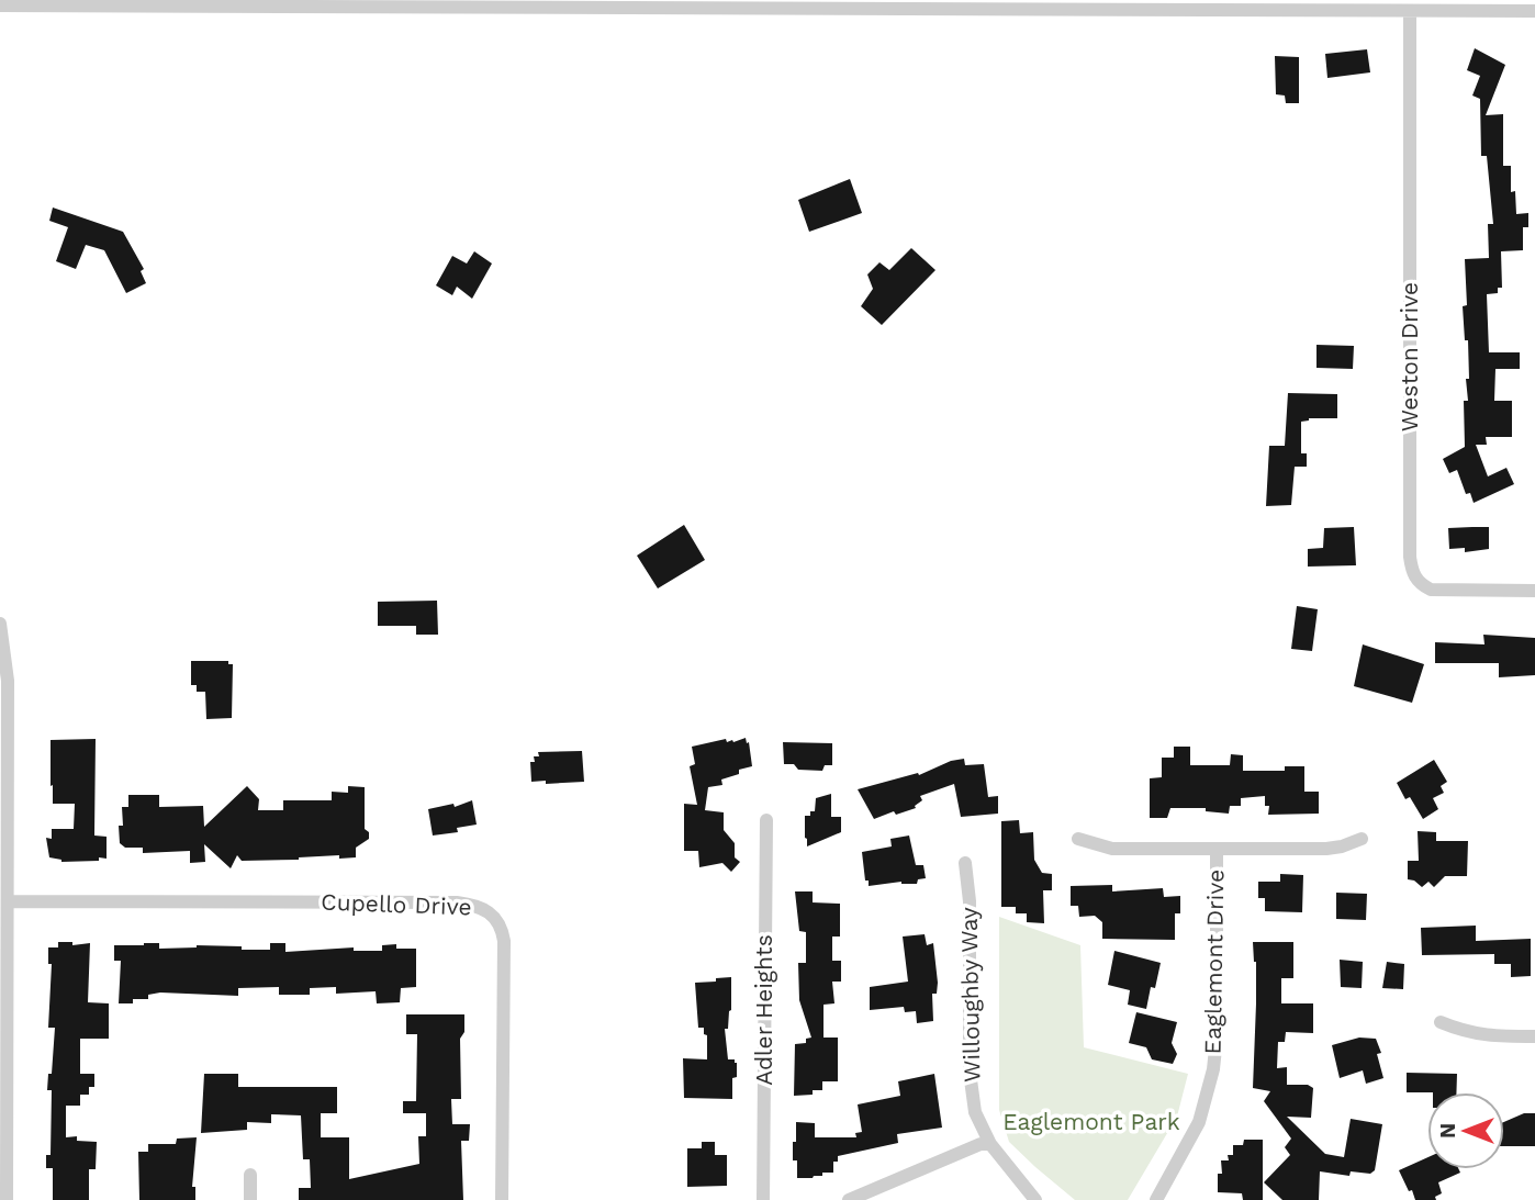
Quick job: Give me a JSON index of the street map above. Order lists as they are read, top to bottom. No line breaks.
{"streets":{"street":["Weston Drive","Cupello Drive","Eaglemont Drive","Willoughby Way","Adler Heights"]},"parks":["Eaglemont Park"],"north":"left"}
